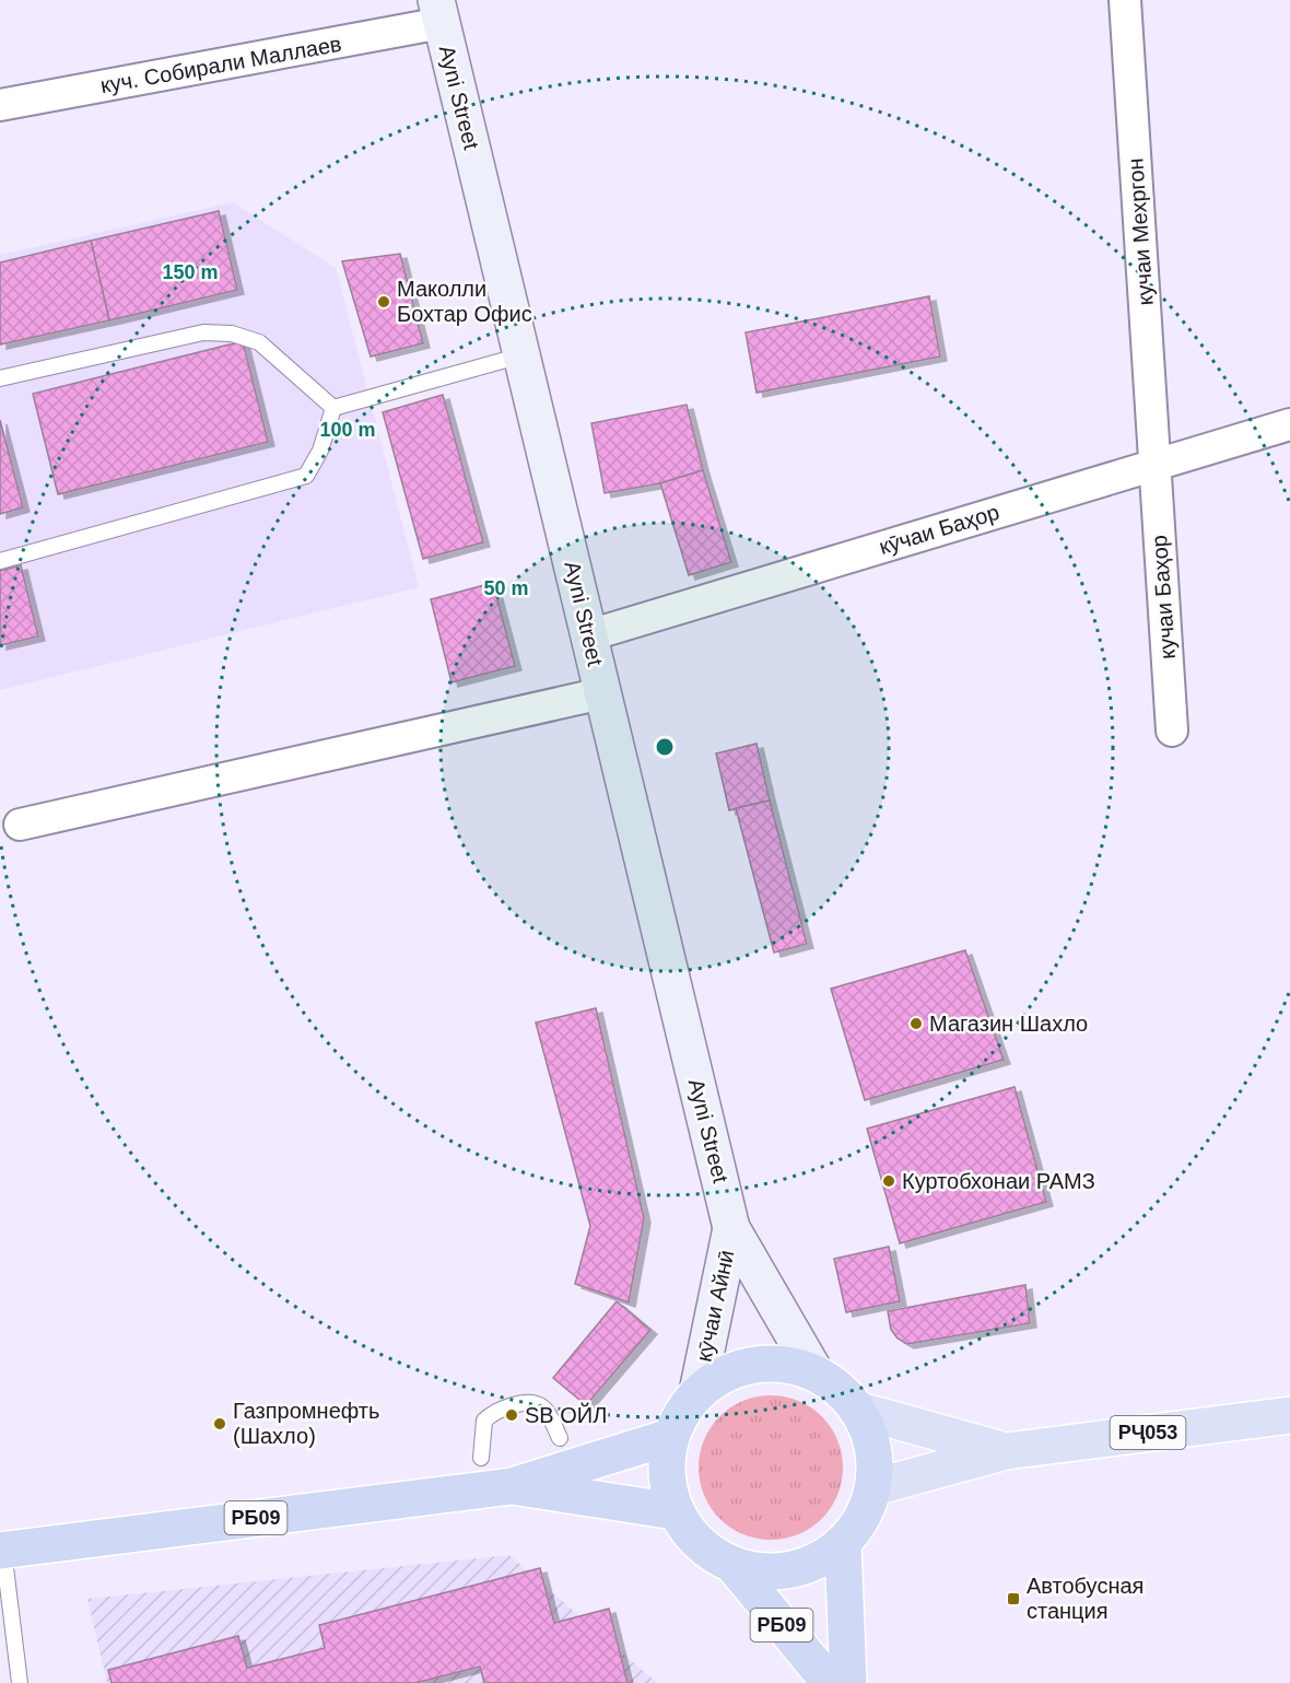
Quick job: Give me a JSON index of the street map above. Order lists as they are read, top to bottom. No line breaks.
{"streets":{"highway":["РБ09"],"main road":["Ayni Street","кӯчаи Айнӣ","РҶ053"],"street":["куч. Собирали Маллаев","кучаи Мехргон","кӯчаи Баҳор","кучаи Баҳор"]},"crossings":[["куч. Собирали Маллаев","Ayni Street"],["Ayni Street","кӯчаи Баҳор"],["Ayni Street","кӯчаи Айнӣ"],["кучаи Мехргон","кӯчаи Баҳор"],["кучаи Мехргон","кучаи Баҳор"],["кӯчаи Баҳор","кучаи Баҳор"],["кӯчаи Айнӣ","РБ09"]],"places":{"other":["Маколли Бохтар Офис","Магазин Шахло","Куртобхонаи РАМЗ","SB ОЙЛ","Газпромнефть (Шахло)"],"transit":["Автобусная станция"]},"rings":["150 m","100 m","50 m"]}
